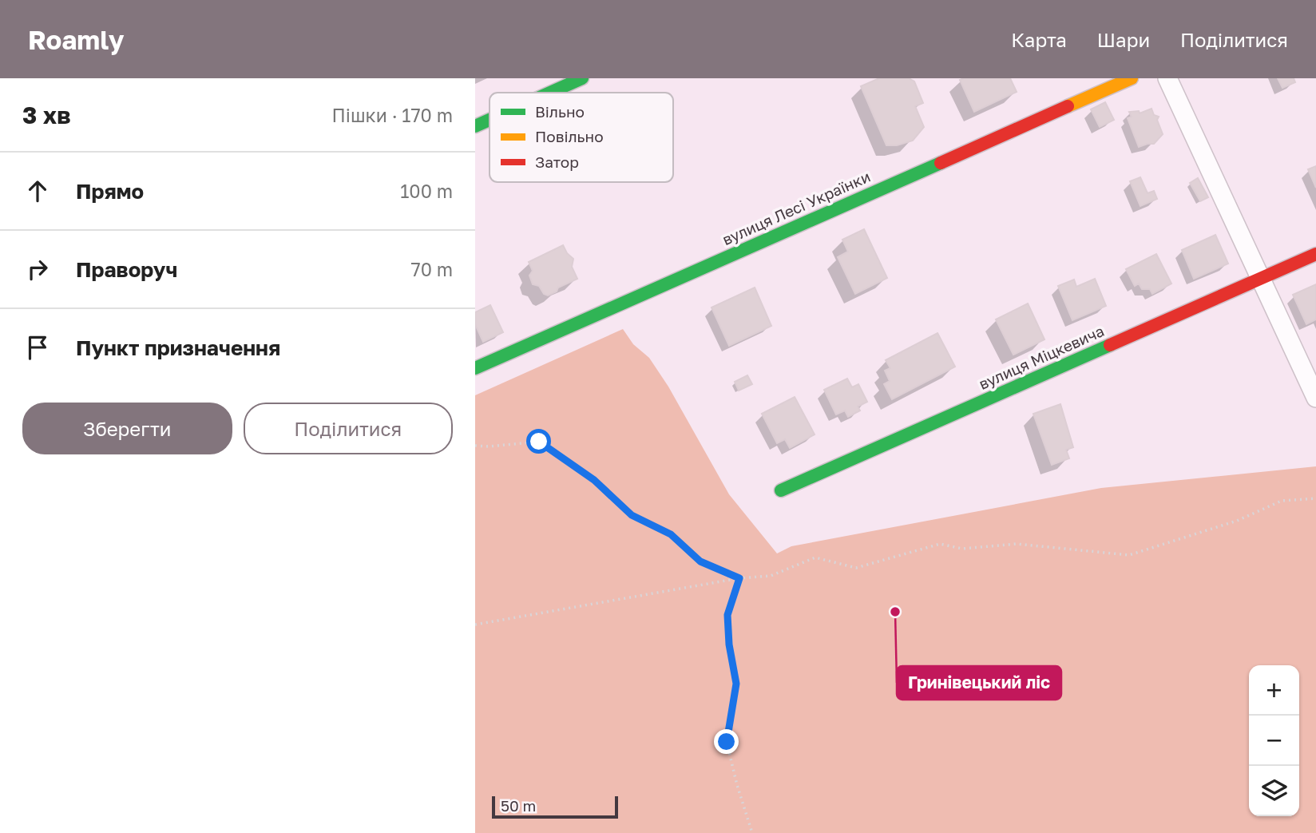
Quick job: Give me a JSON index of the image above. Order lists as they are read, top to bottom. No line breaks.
{"streets":{"street":["вулиця Лесі Українки","вулиця Міцкевича"]},"places":["Гринівецький ліс"],"legend":["Вільно","Повільно","Затор"],"scale_bar":"50 m","page":{"header":"Roamly","nav":["Карта","Шари","Поділитися"],"heading":["3 хв","Пішки · 170 m"],"list":[["Прямо","100 m"],["Праворуч","70 m"],"Пункт призначення"],"buttons":["Зберегти","Поділитися"],"map_buttons":["+","−"],"scale":"50 m"}}
